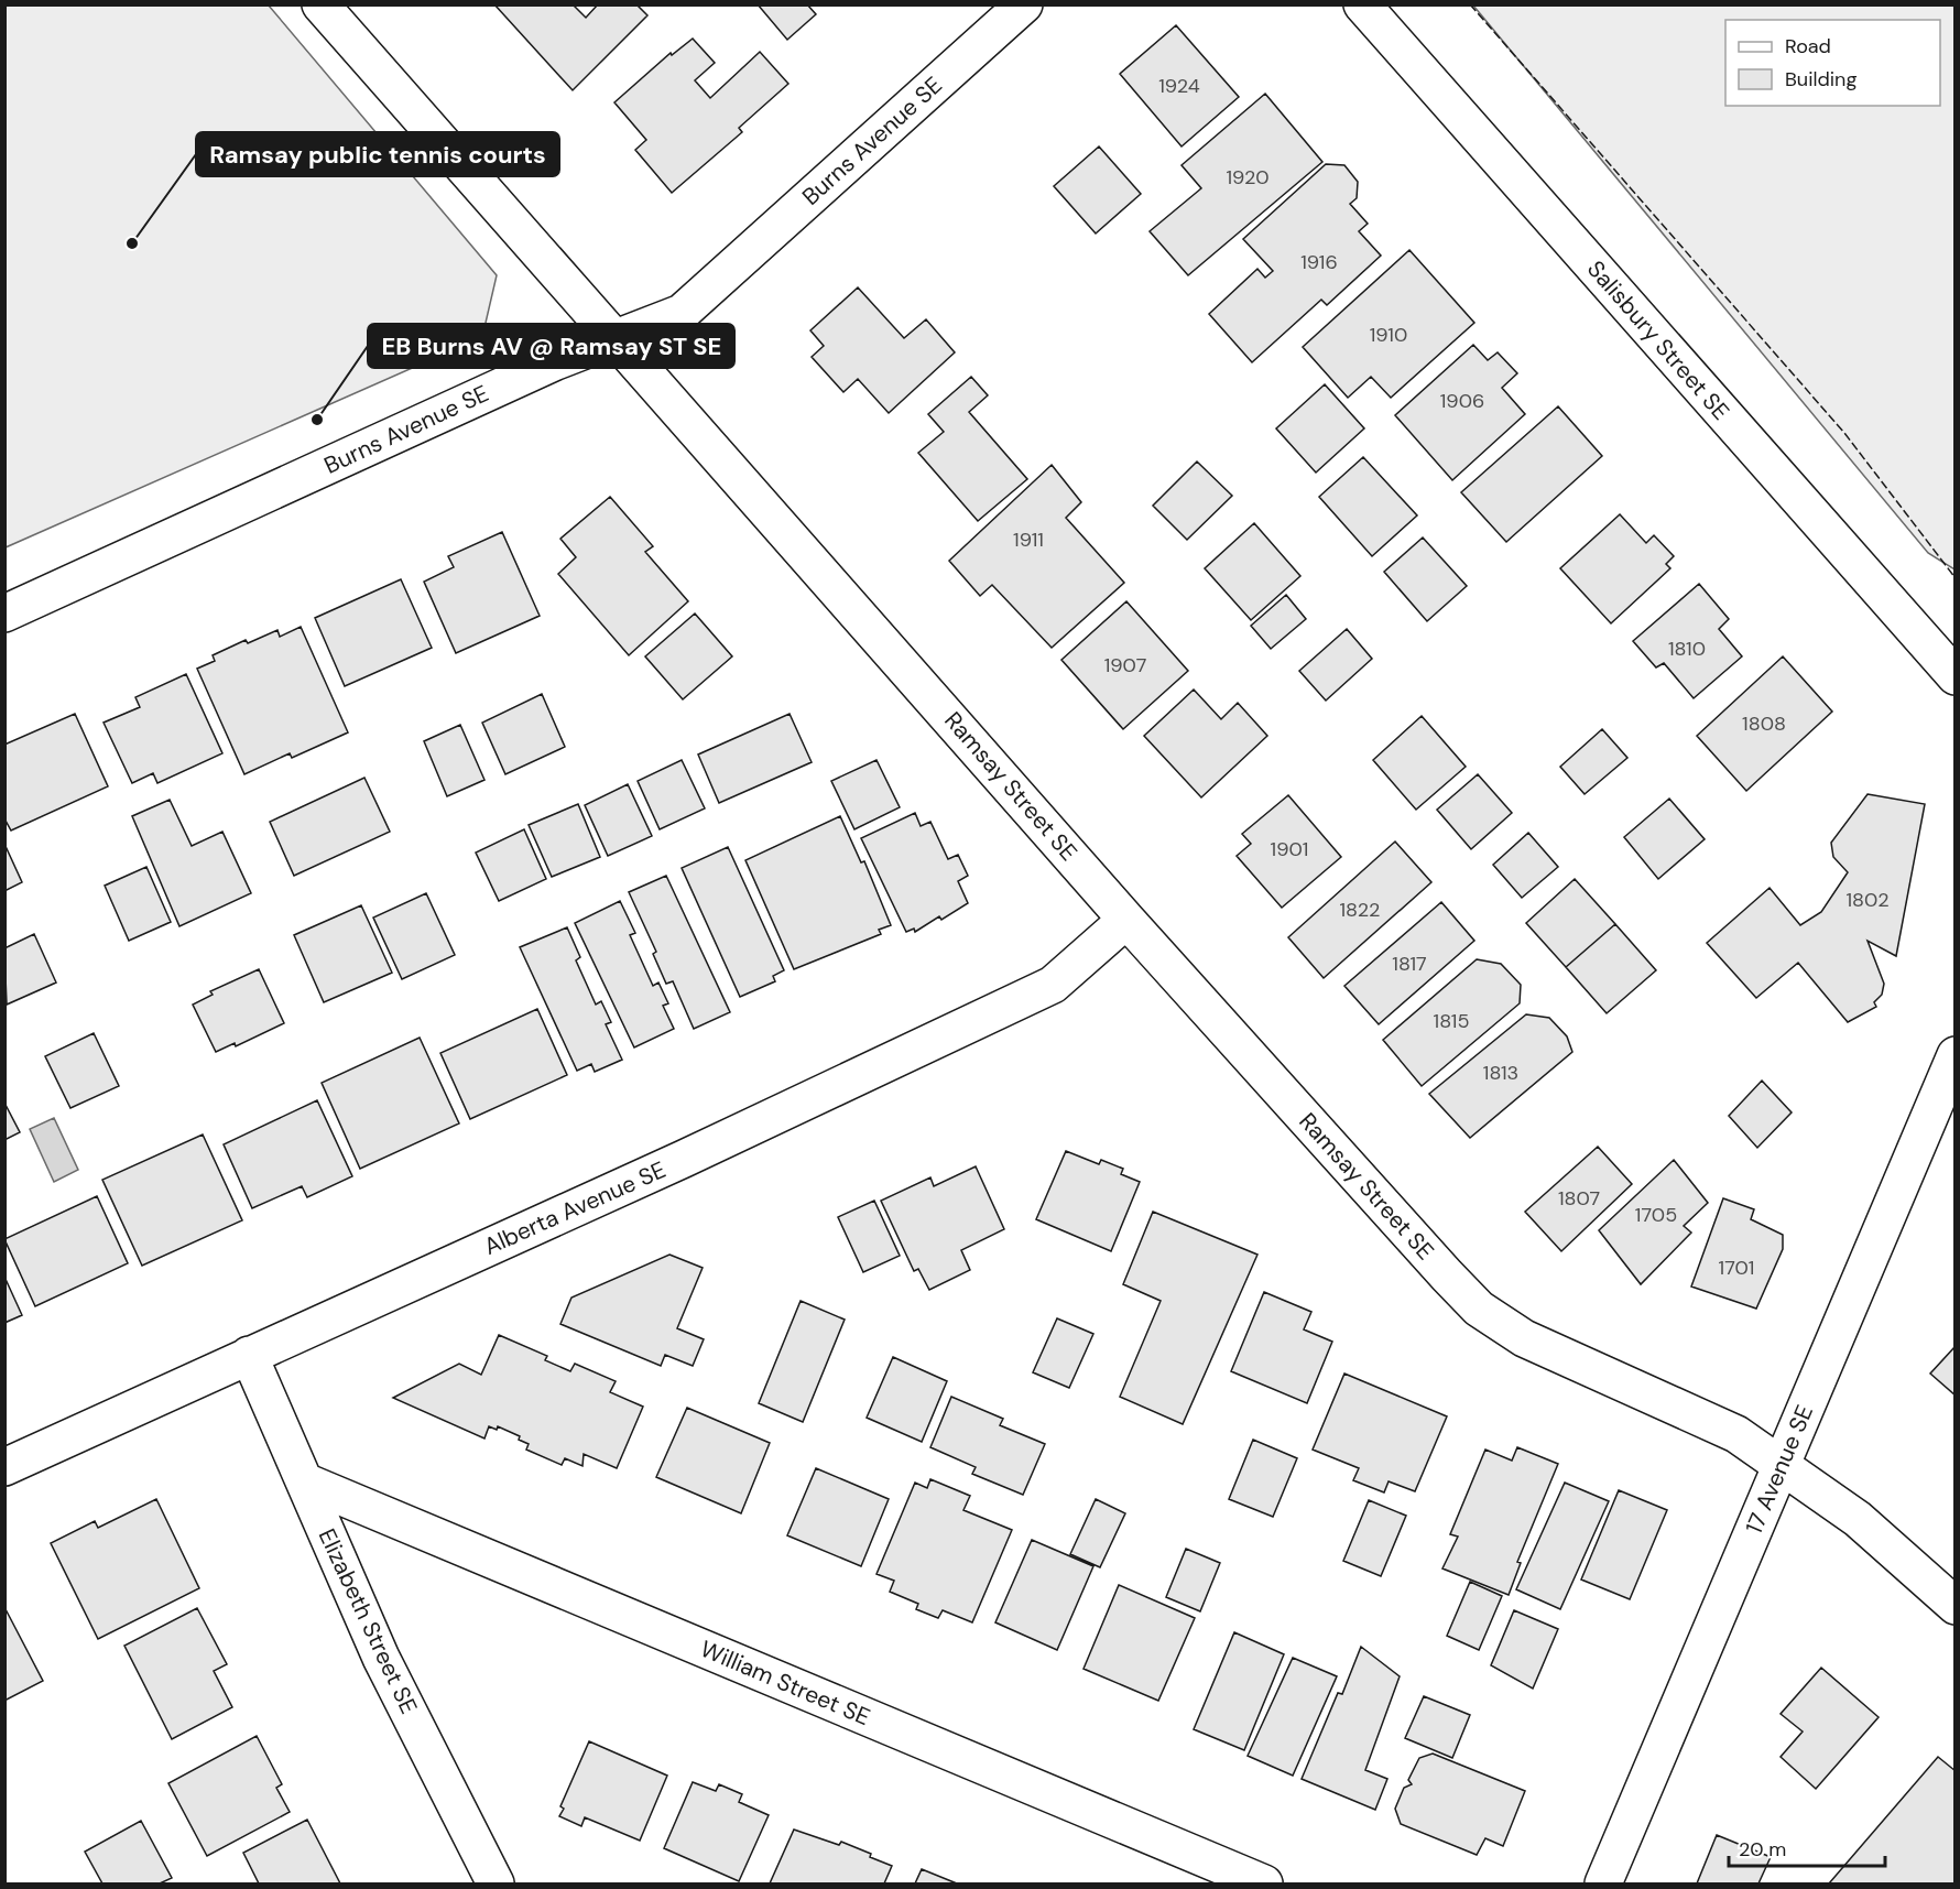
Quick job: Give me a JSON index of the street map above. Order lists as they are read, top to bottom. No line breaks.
{"streets":{"street":["Burns Avenue SE","Salisbury Street SE","Ramsay Street SE","Alberta Avenue SE","17 Avenue SE","Elizabeth Street SE","William Street SE"]},"crossings":[["Burns Avenue SE","Ramsay Street SE"],["Ramsay Street SE","Alberta Avenue SE"],["Ramsay Street SE","17 Avenue SE"],["Alberta Avenue SE","Elizabeth Street SE"],["Elizabeth Street SE","William Street SE"]],"places":["Ramsay public tennis courts","EB Burns AV @ Ramsay ST SE"],"house_numbers":["1924","1920","1916","1910","1906","1911","1810","1907","1808","1901","1802","1822","1817","1815","1813","1807","1705","1701"],"legend":["Road","Building"],"scale_bar":"20 m"}
